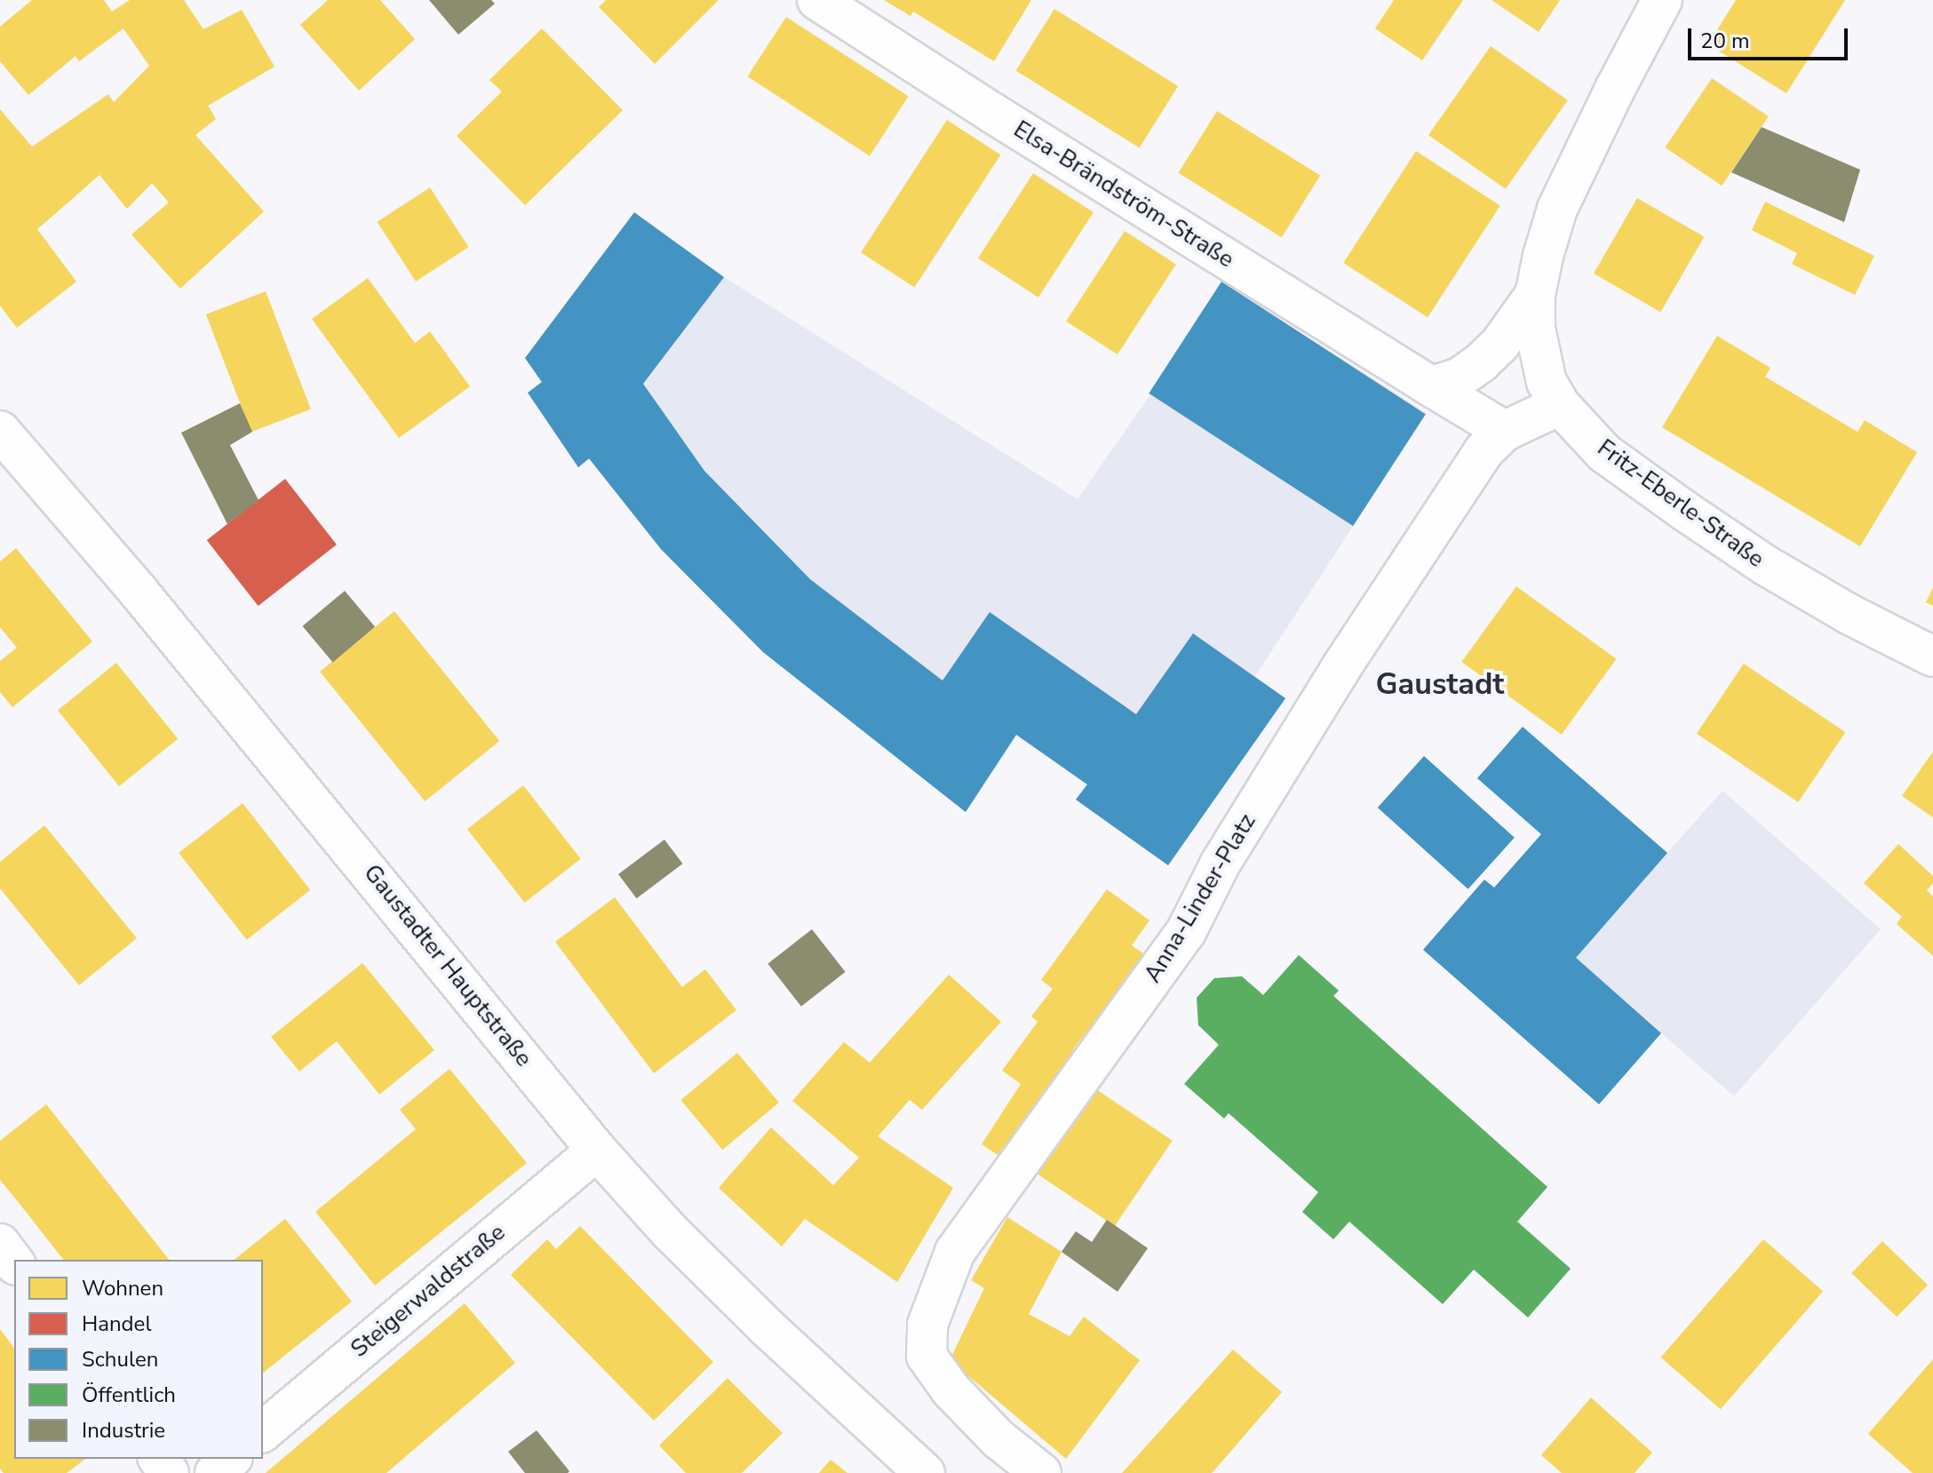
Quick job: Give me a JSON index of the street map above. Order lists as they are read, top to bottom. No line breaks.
{"streets":{"street":["Elsa-Brändström-Straße","Fritz-Eberle-Straße","Anna-Linder-Platz","Gaustadter Hauptstraße","Steigerwaldstraße"]},"crossings":[["Elsa-Brändström-Straße","Anna-Linder-Platz"],["Fritz-Eberle-Straße","Anna-Linder-Platz"],["Gaustadter Hauptstraße","Steigerwaldstraße"]],"districts":["Gaustadt"],"legend":["Wohnen","Handel","Schulen","Öffentlich","Industrie"],"scale_bar":"20 m"}
